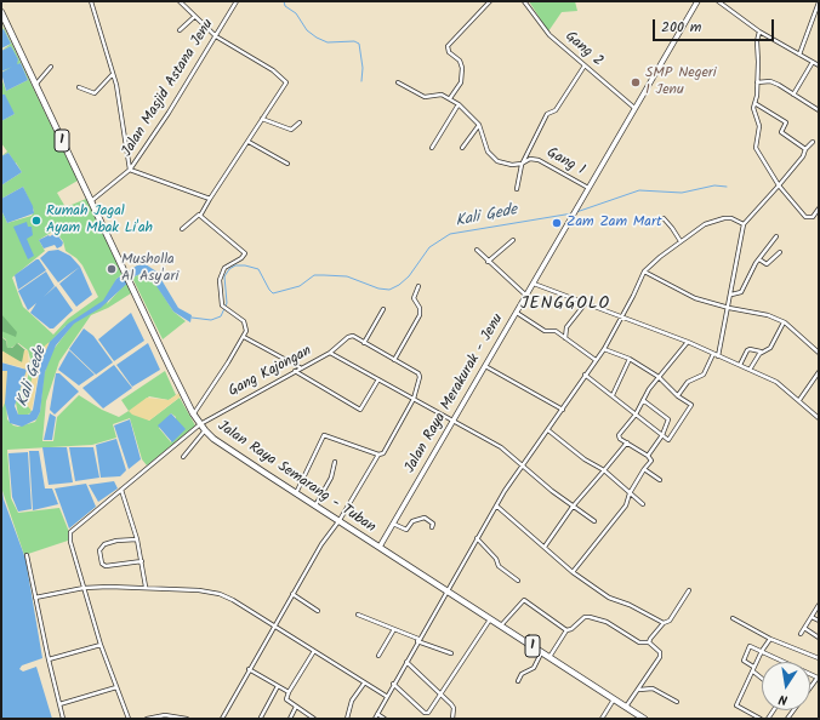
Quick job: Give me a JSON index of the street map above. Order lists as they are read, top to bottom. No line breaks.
{"streets":{"highway":["1","Jalan Raya Semarang - Tuban"],"main road":["Jalan Raya Merakurak - Jenu"],"street":["Gang 2","Jalan Masjid Astana Jenu","Gang 1","Gang Kajongan"]},"crossings":[["Gang 2","Jalan Raya Merakurak - Jenu"],["Jalan Masjid Astana Jenu","Jalan Raya Semarang - Tuban"],["Gang 1","Jalan Raya Merakurak - Jenu"],["Gang Kajongan","Jalan Raya Merakurak - Jenu"],["Gang Kajongan","Jalan Raya Semarang - Tuban"],["Jalan Raya Merakurak - Jenu","Jalan Raya Semarang - Tuban"]],"districts":["JENGGOLO"],"water":["Kali Gede"],"places":["SMP Negeri 1 Jenu","Rumah Jagal Ayam Mbak Li'ah","Zam Zam Mart","Musholla Al Asy'ari"],"scale_bar":"200 m","north":"bottom"}
